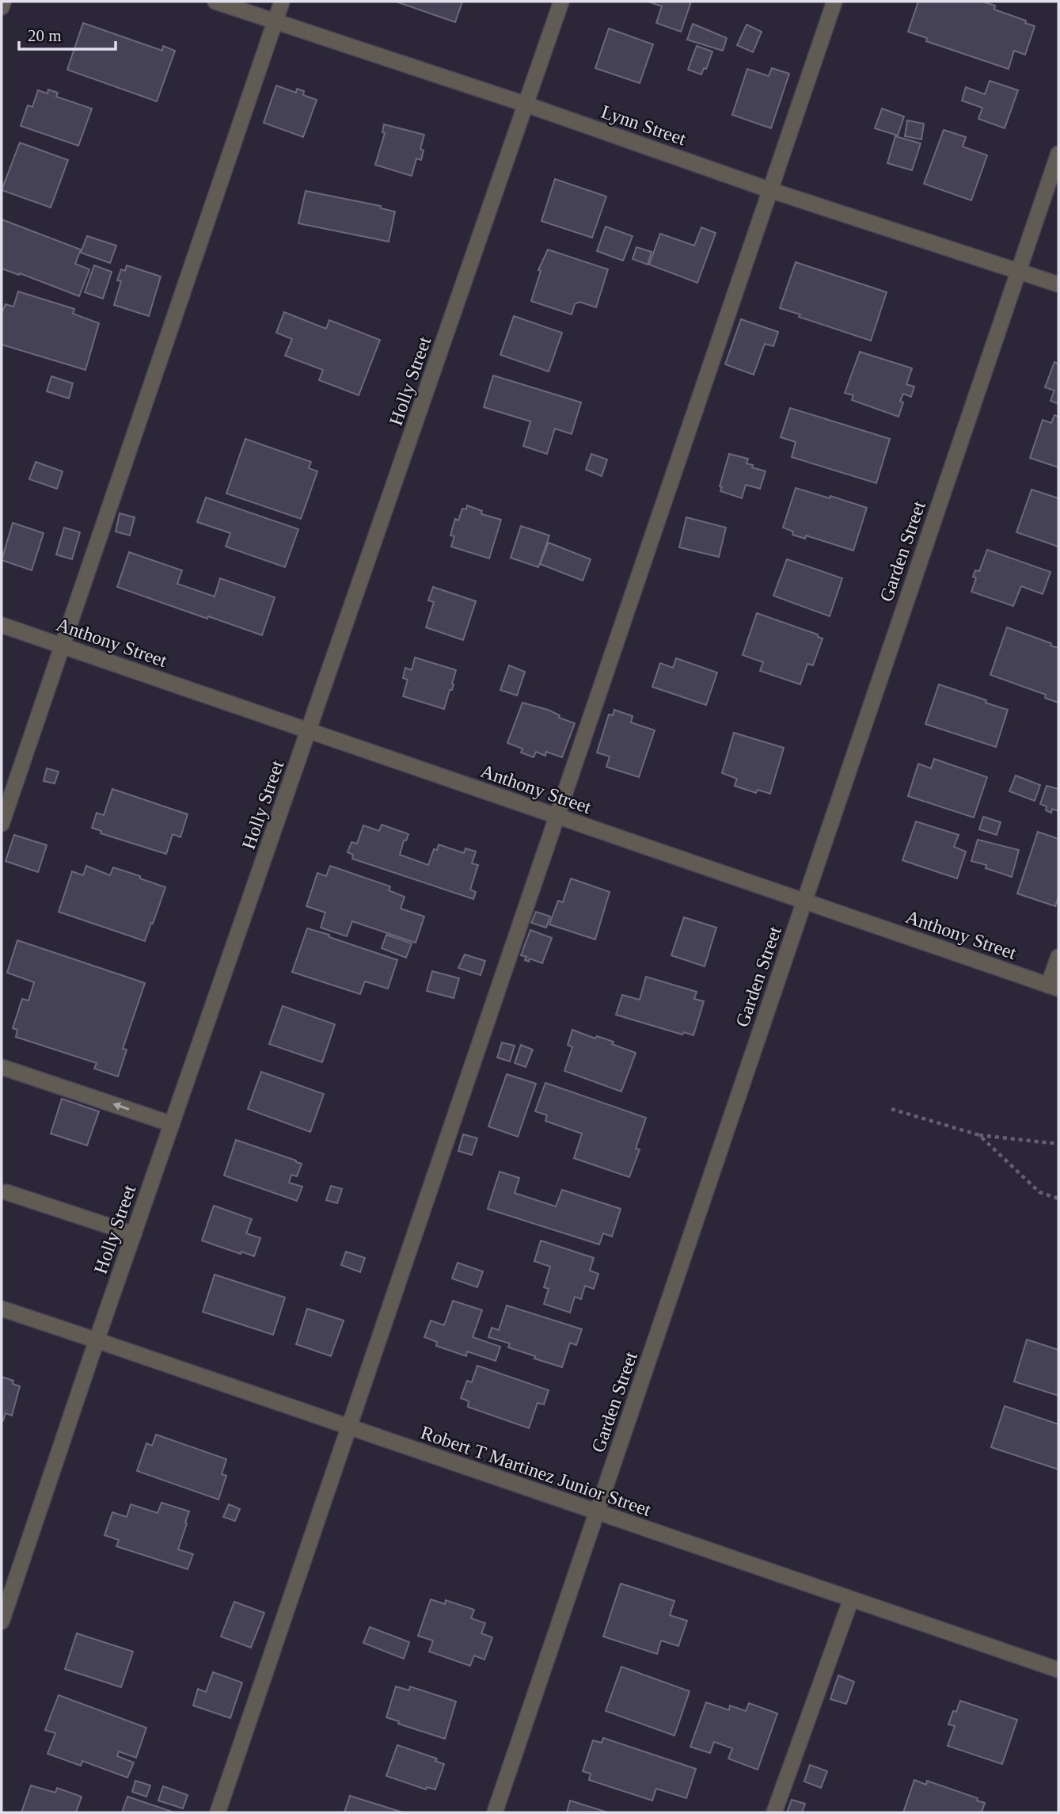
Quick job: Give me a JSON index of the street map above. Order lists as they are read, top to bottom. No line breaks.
{"streets":{"street":["Lynn Street","Holly Street","Garden Street","Anthony Street","Robert T Martinez Junior Street"]},"crossings":[["Lynn Street","Holly Street"],["Lynn Street","Garden Street"],["Holly Street","Anthony Street"],["Holly Street","Robert T Martinez Junior Street"],["Garden Street","Anthony Street"],["Garden Street","Robert T Martinez Junior Street"]],"scale_bar":"20 m"}
